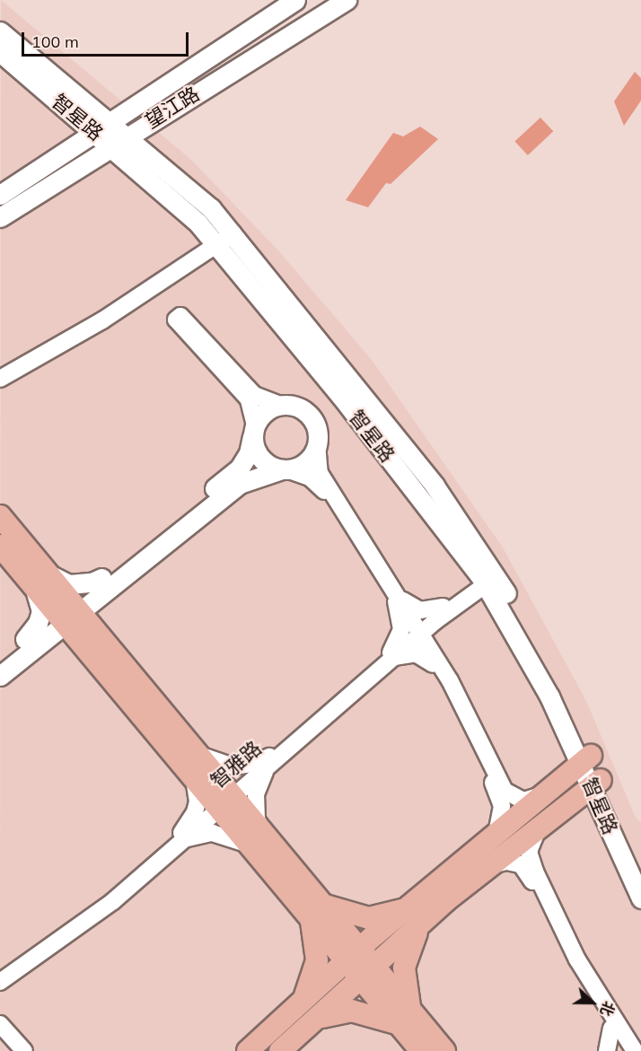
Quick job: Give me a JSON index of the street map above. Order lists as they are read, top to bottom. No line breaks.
{"streets":{"main road":["望江路","智星路"],"street":["智雅路"]},"crossings":[["望江路","智星路"],["智星路","智雅路"]],"scale_bar":"100 m","north":"right"}
